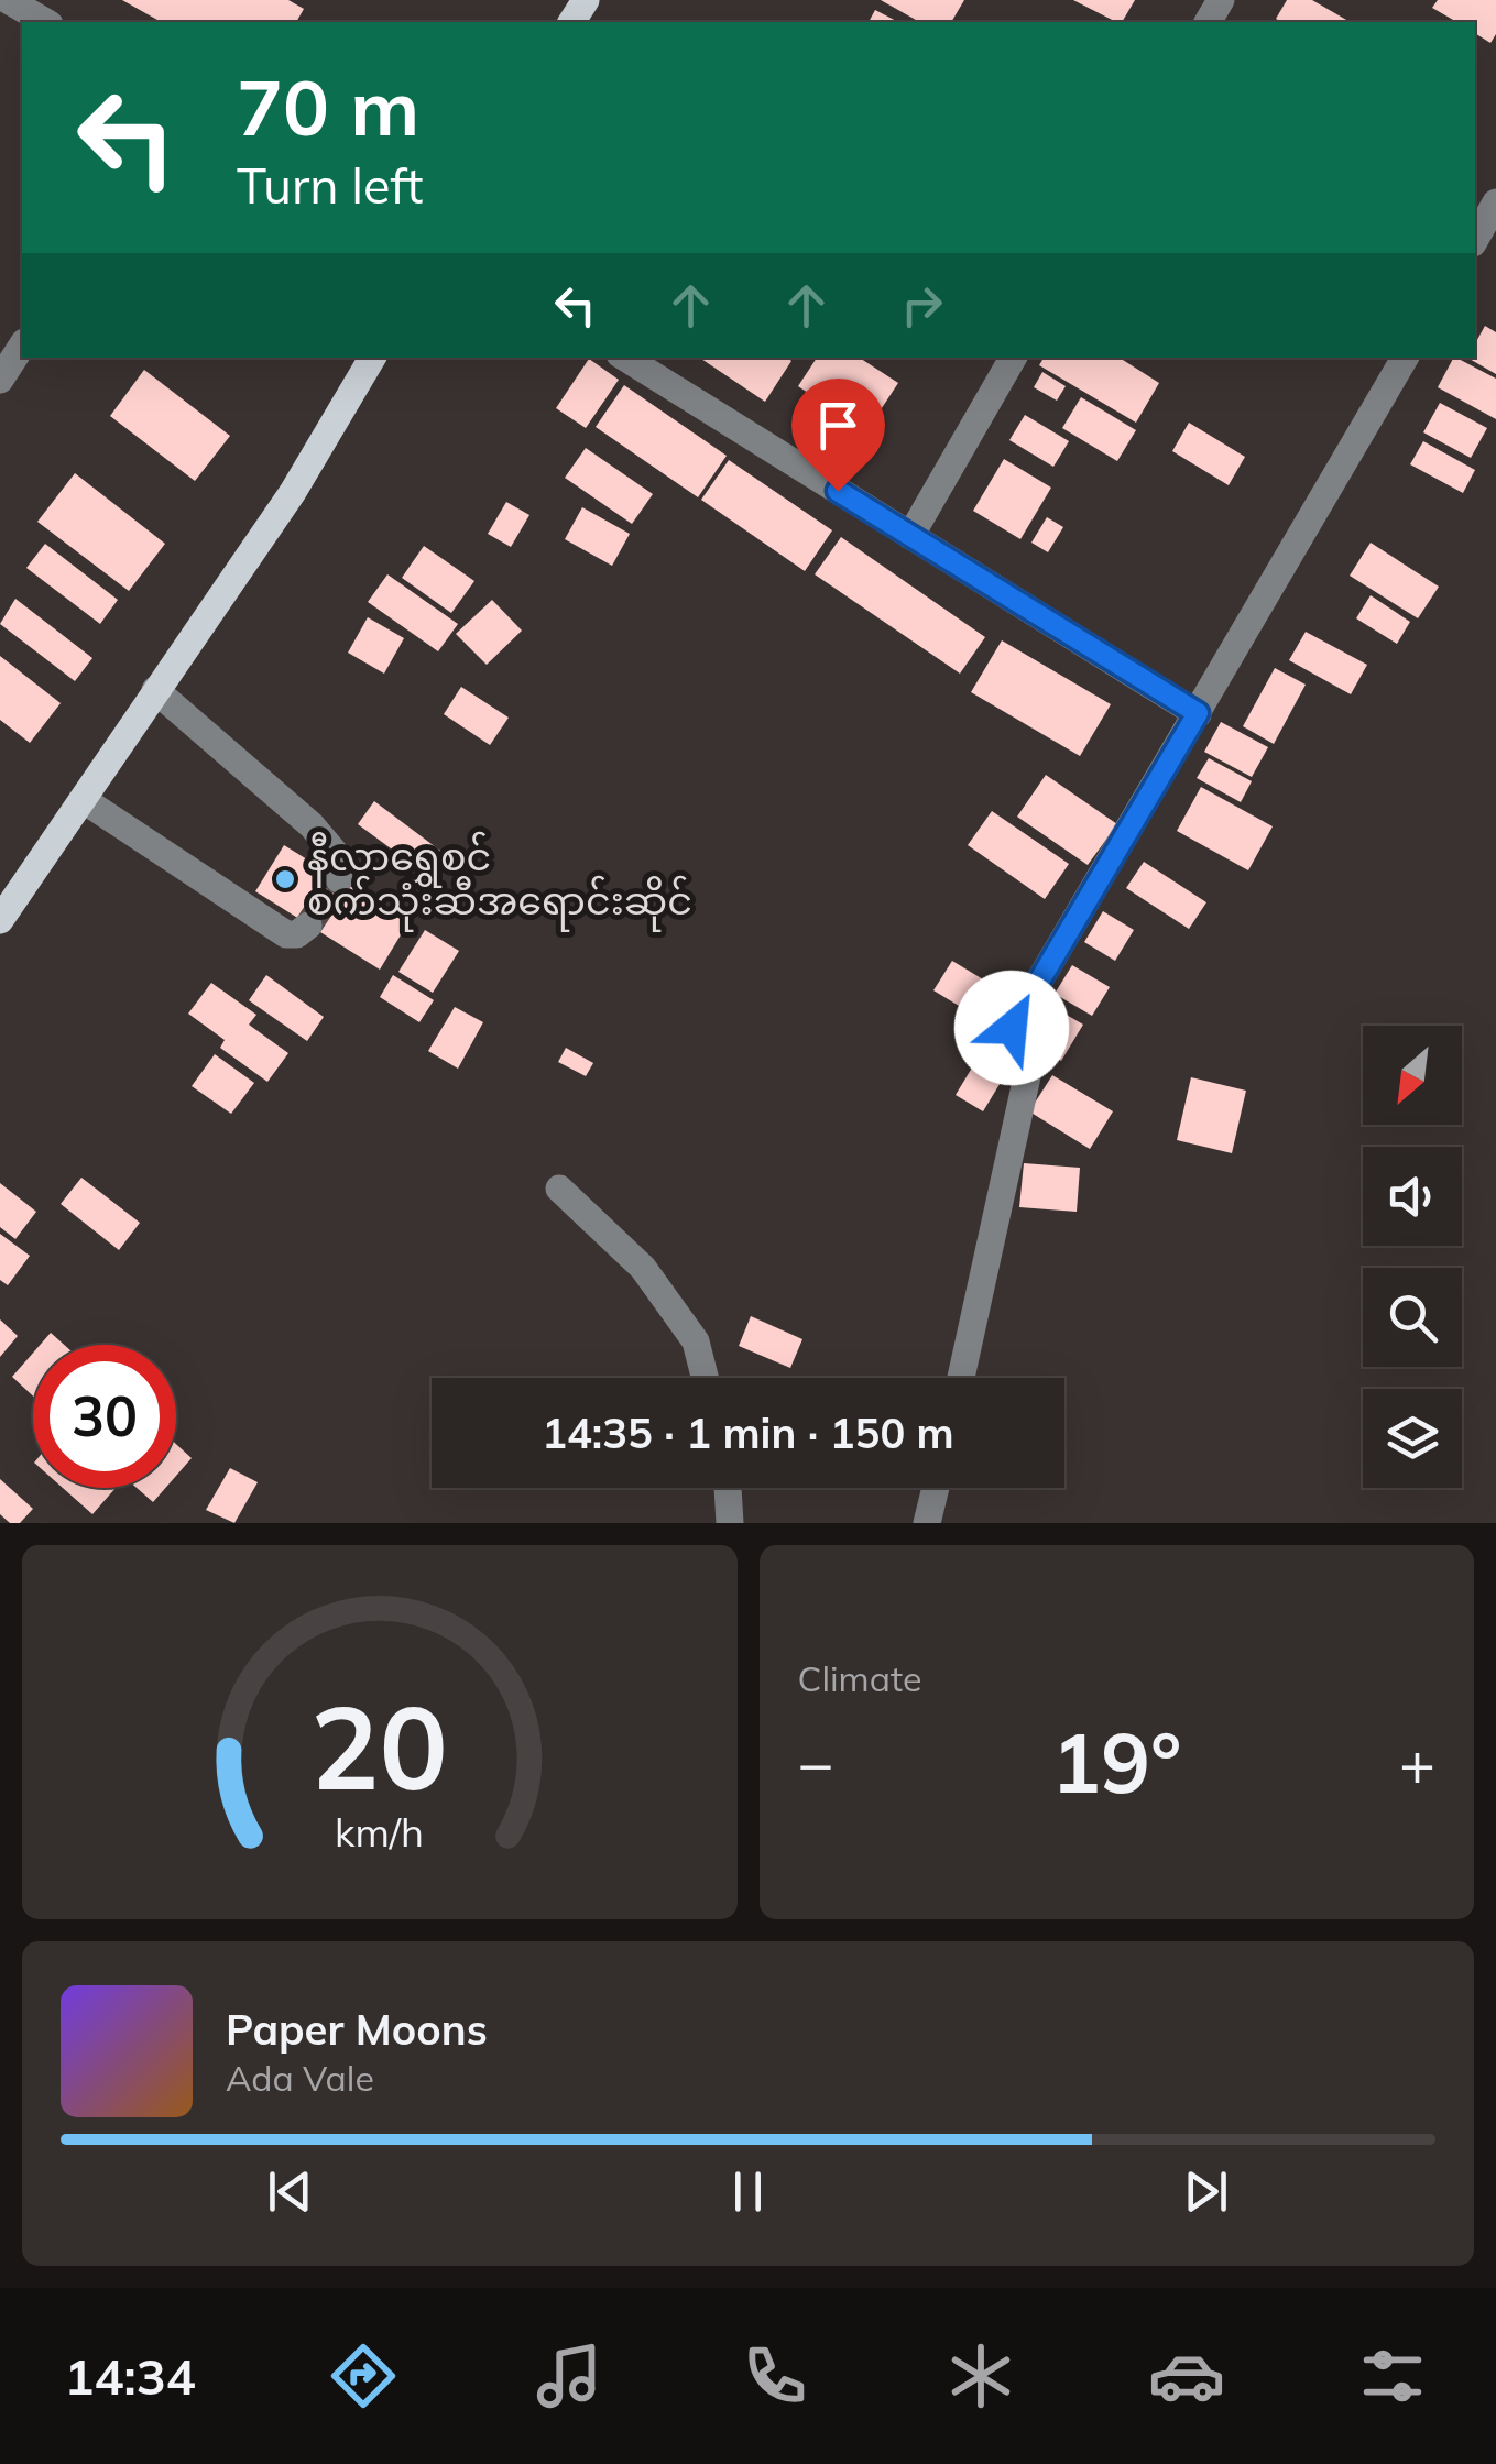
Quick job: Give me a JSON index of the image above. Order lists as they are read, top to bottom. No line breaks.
{"places":["နီလာရွှေစင် စက်သုံးဆီအရောင်းဆိုင်"],"north":"bottom left","page":{"turn":["70 m","Turn left"],"limit":"30","trip":"14:35 · 1 min · 150 m","tile":"Climate","heat":["−","19°","+"],"song":["Paper Moons","Ada Vale"],"tabs":"14:34","gauge":["20","km/h"]}}
